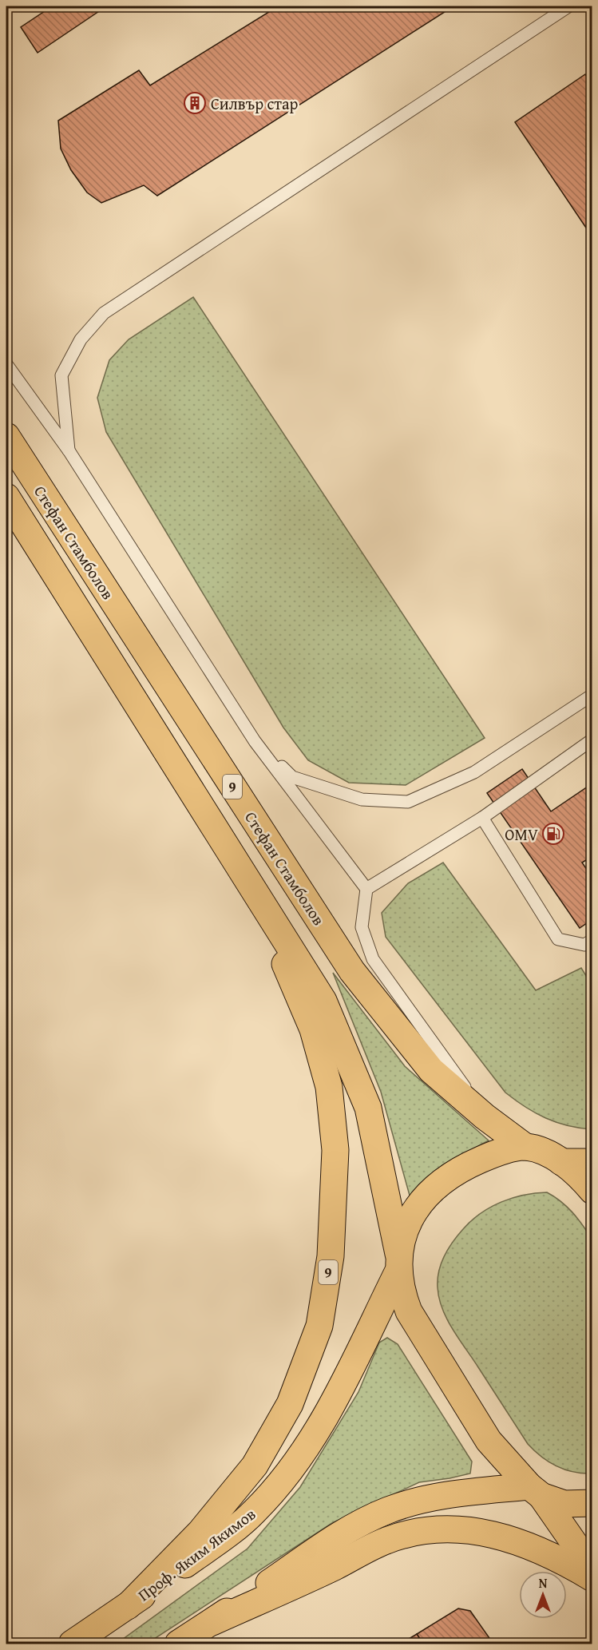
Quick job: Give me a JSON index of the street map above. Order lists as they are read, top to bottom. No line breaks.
{"streets":{"main road":["Стефан Стамболов","9","Проф. Яким Якимов"]},"crossings":[["Стефан Стамболов","9"],["Стефан Стамболов","Проф. Яким Якимов"],["9","Проф. Яким Якимов"]],"places":{"building":["Силвър стар"],"fuel station":["OMV"]},"north":"top"}
